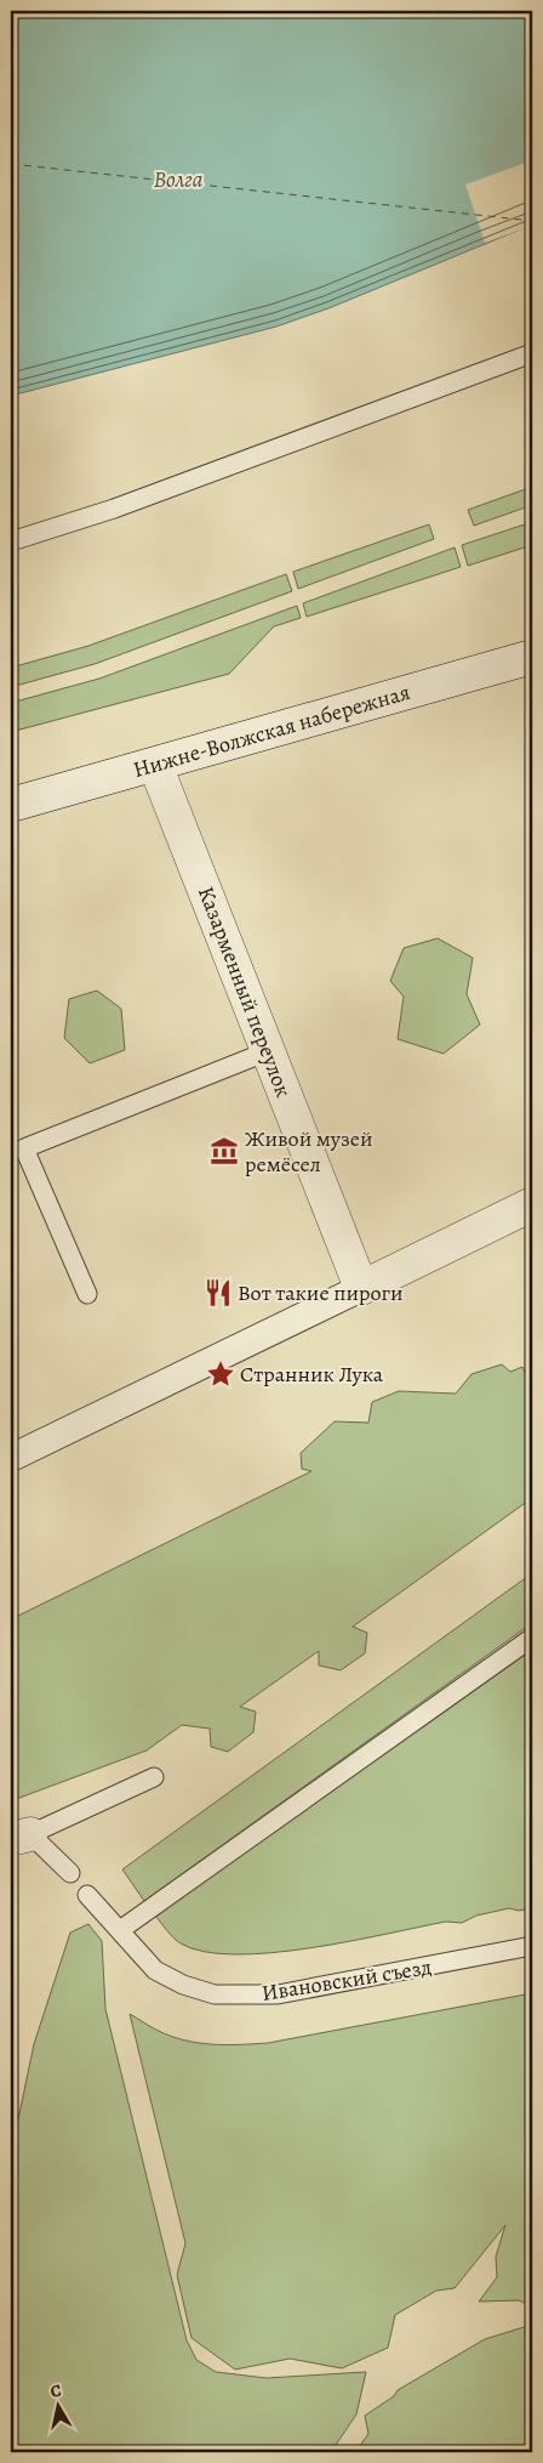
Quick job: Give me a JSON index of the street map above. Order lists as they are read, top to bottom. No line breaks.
{"streets":{"street":["Нижне-Волжская набережная","Казарменный переулок"],"lane":["Ивановский съезд"]},"crossings":[["Нижне-Волжская набережная","Казарменный переулок"]],"water":["Волга"],"places":{"museum":["Живой музей ремёсел"],"restaurant":["Вот такие пироги"],"place":["Странник Лука"]},"north":"top"}
